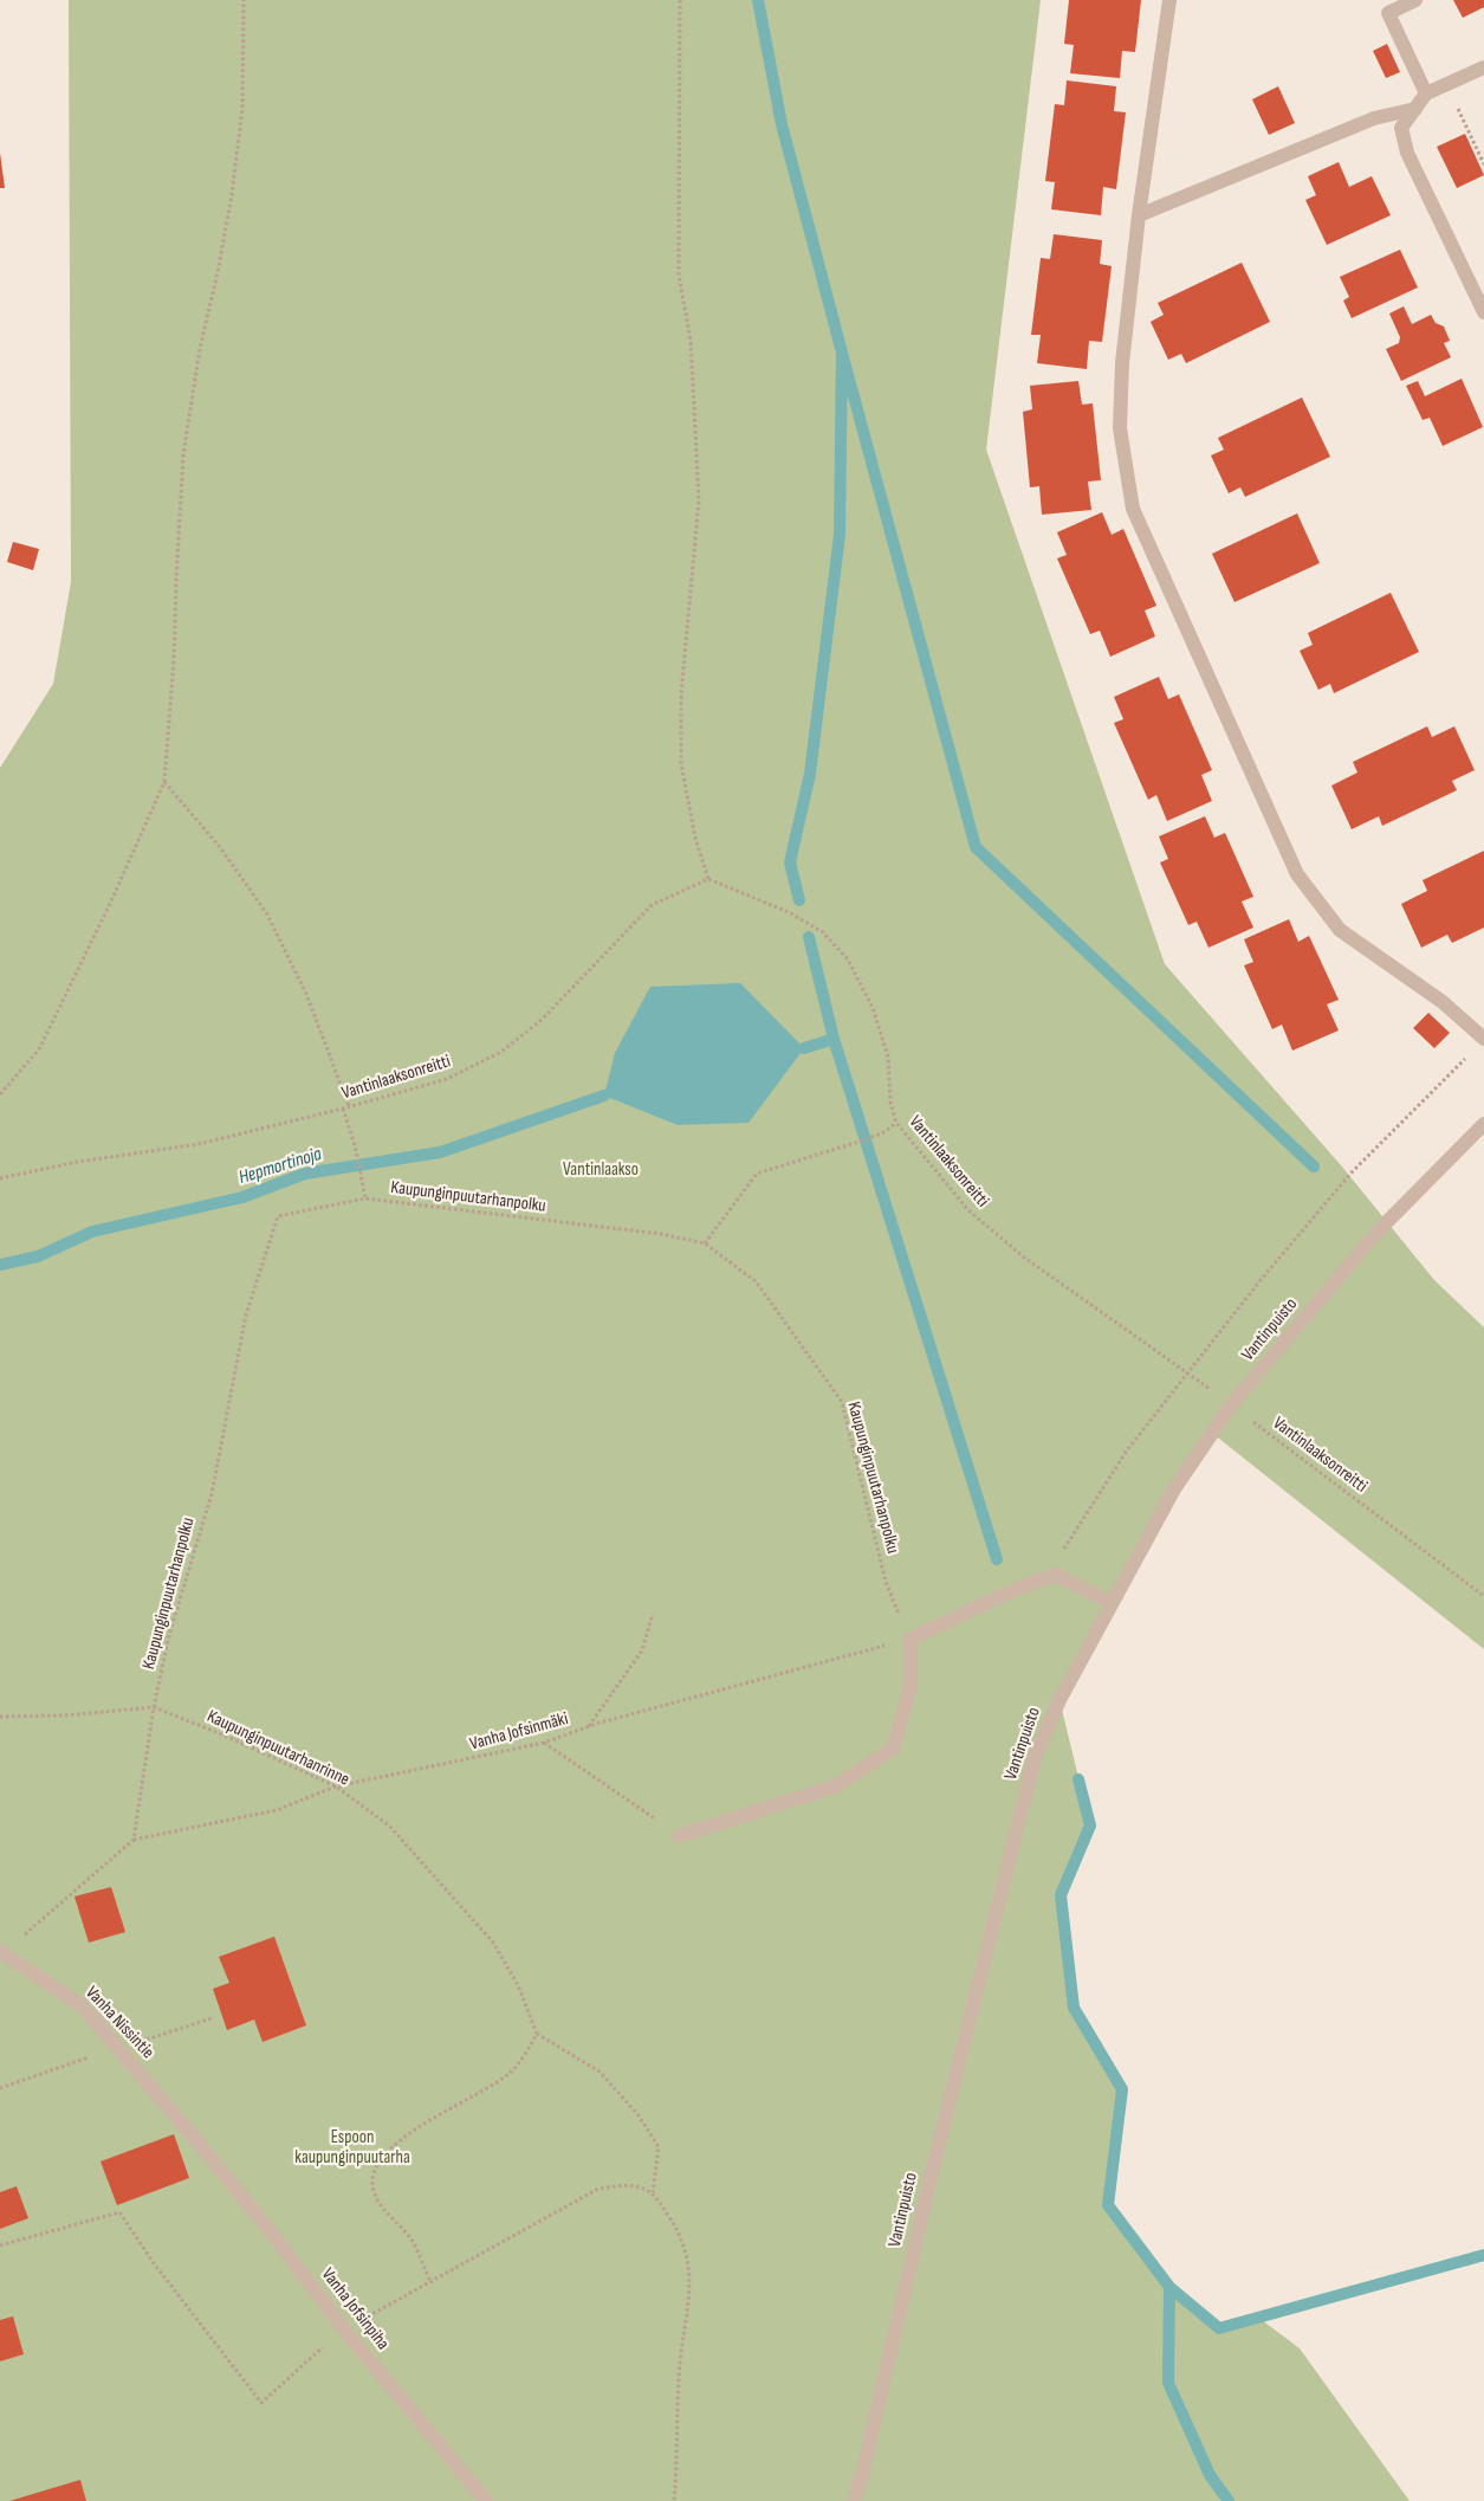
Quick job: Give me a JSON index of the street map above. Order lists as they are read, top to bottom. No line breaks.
{"streets":{"street":["Vantinpuisto","Vanha Nissintie","Vanha Jofsinpiha"],"path":["Vantinlaaksonreitti","Kaupunginpuutarhanpolku","Vanha Jofsinmäki","Kaupunginpuutarhanrinne"]},"crossings":[["Vantinlaaksonreitti","Vantinpuisto"],["Kaupunginpuutarhanpolku","Vanha Jofsinmäki"],["Kaupunginpuutarhanpolku","Kaupunginpuutarhanrinne"],["Vanha Jofsinmäki","Kaupunginpuutarhanrinne"],["Vanha Nissintie","Vanha Jofsinpiha"]],"water":["Hepmortinoja"],"parks":["Vantinlaakso","Espoon kaupunginpuutarha"]}
